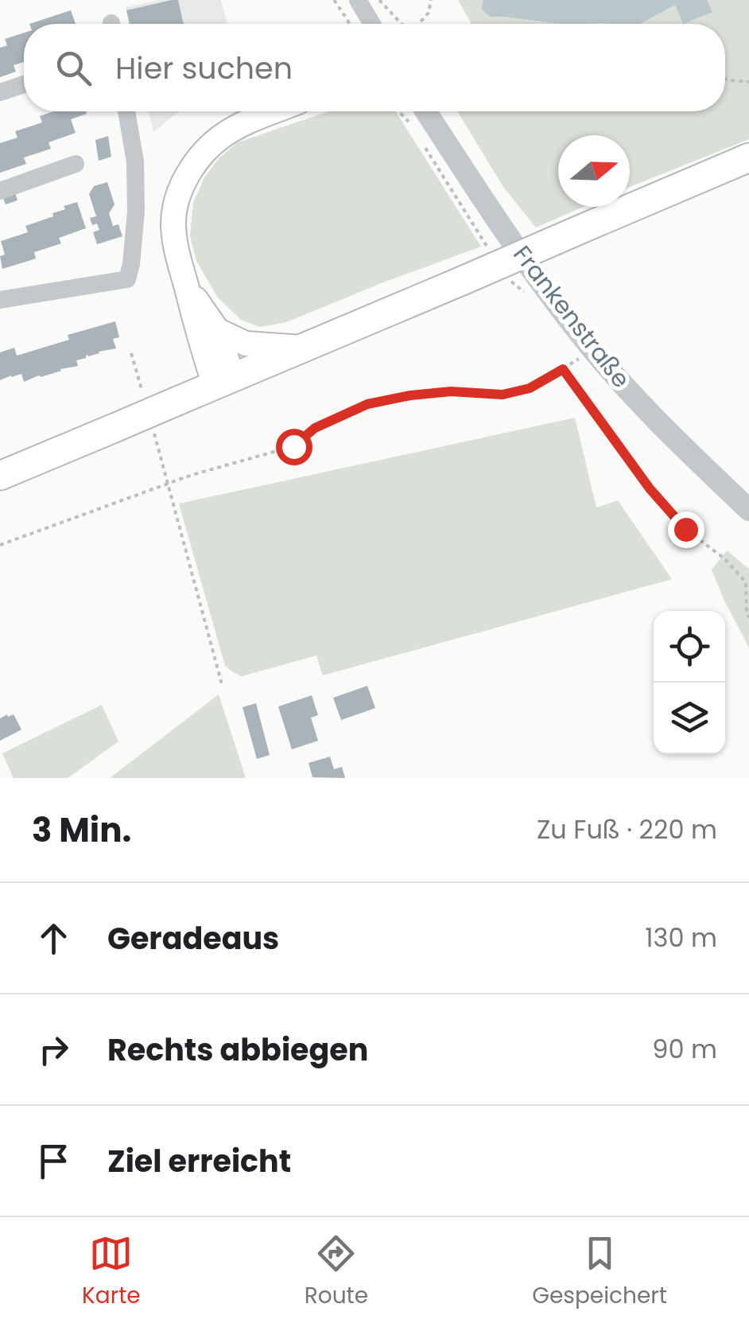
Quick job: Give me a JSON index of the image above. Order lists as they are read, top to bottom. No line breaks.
{"streets":{"street":["Frankenstraße"]},"north":"right","page":{"search":"Hier suchen","heading":["3 Min.","Zu Fuß · 220 m"],"list":[["Geradeaus","130 m"],["Rechts abbiegen","90 m"],"Ziel erreicht"],"nav":["Karte","Route","Gespeichert"]}}
